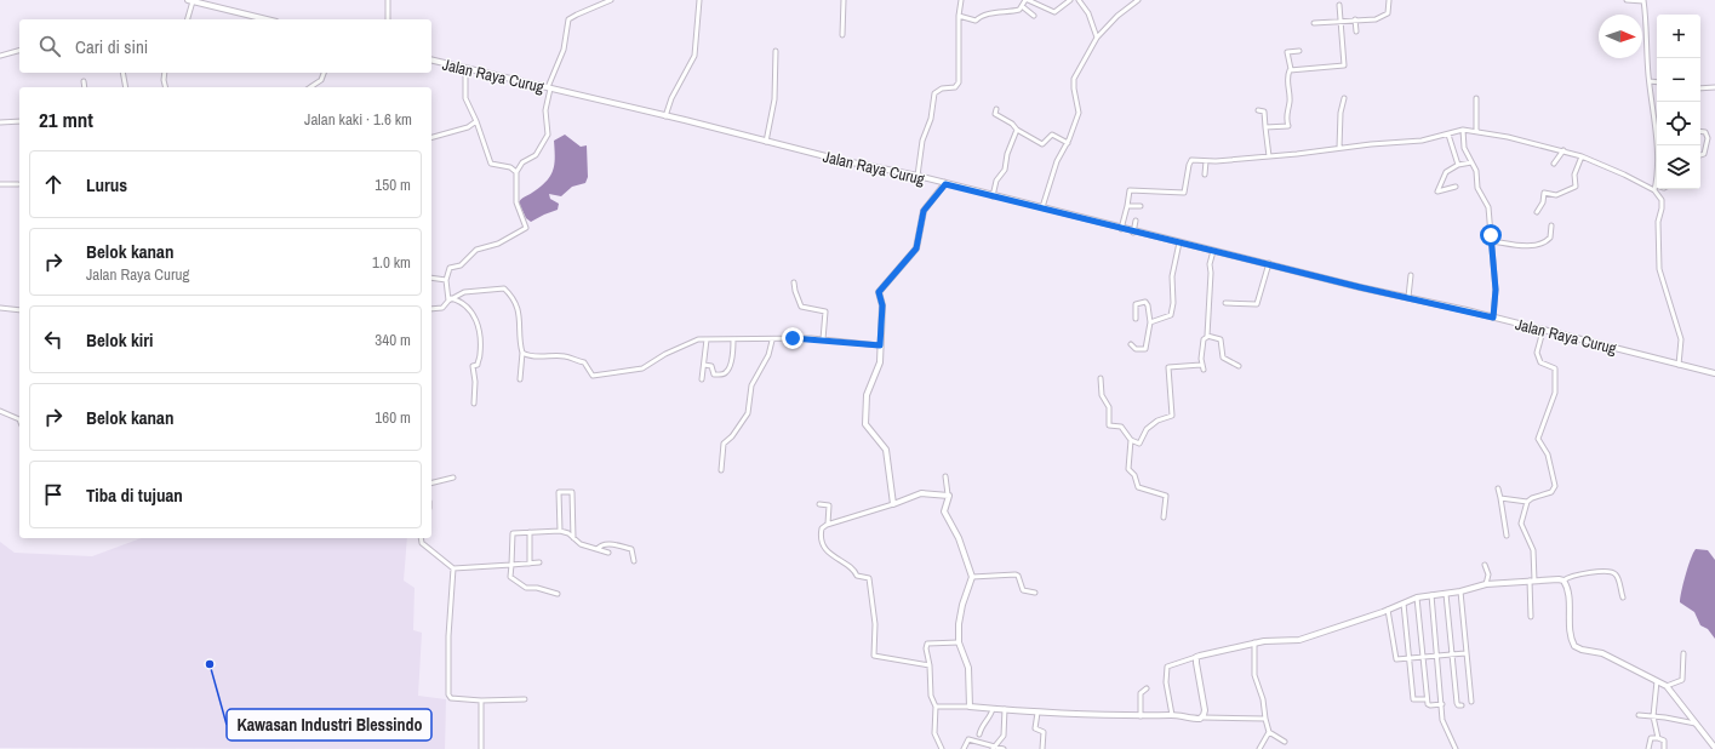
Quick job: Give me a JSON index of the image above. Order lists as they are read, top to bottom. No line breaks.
{"streets":{"street":["Jalan Raya Curug"]},"places":["Kawasan Industri Blessindo"],"north":"right","page":{"map_buttons":["+","−"],"search":"Cari di sini","heading":["21 mnt","Jalan kaki · 1.6 km"],"list":[["Lurus","150 m"],["Belok kanan","Jalan Raya Curug","1.0 km"],["Belok kiri","340 m"],["Belok kanan","160 m"],"Tiba di tujuan"]}}
